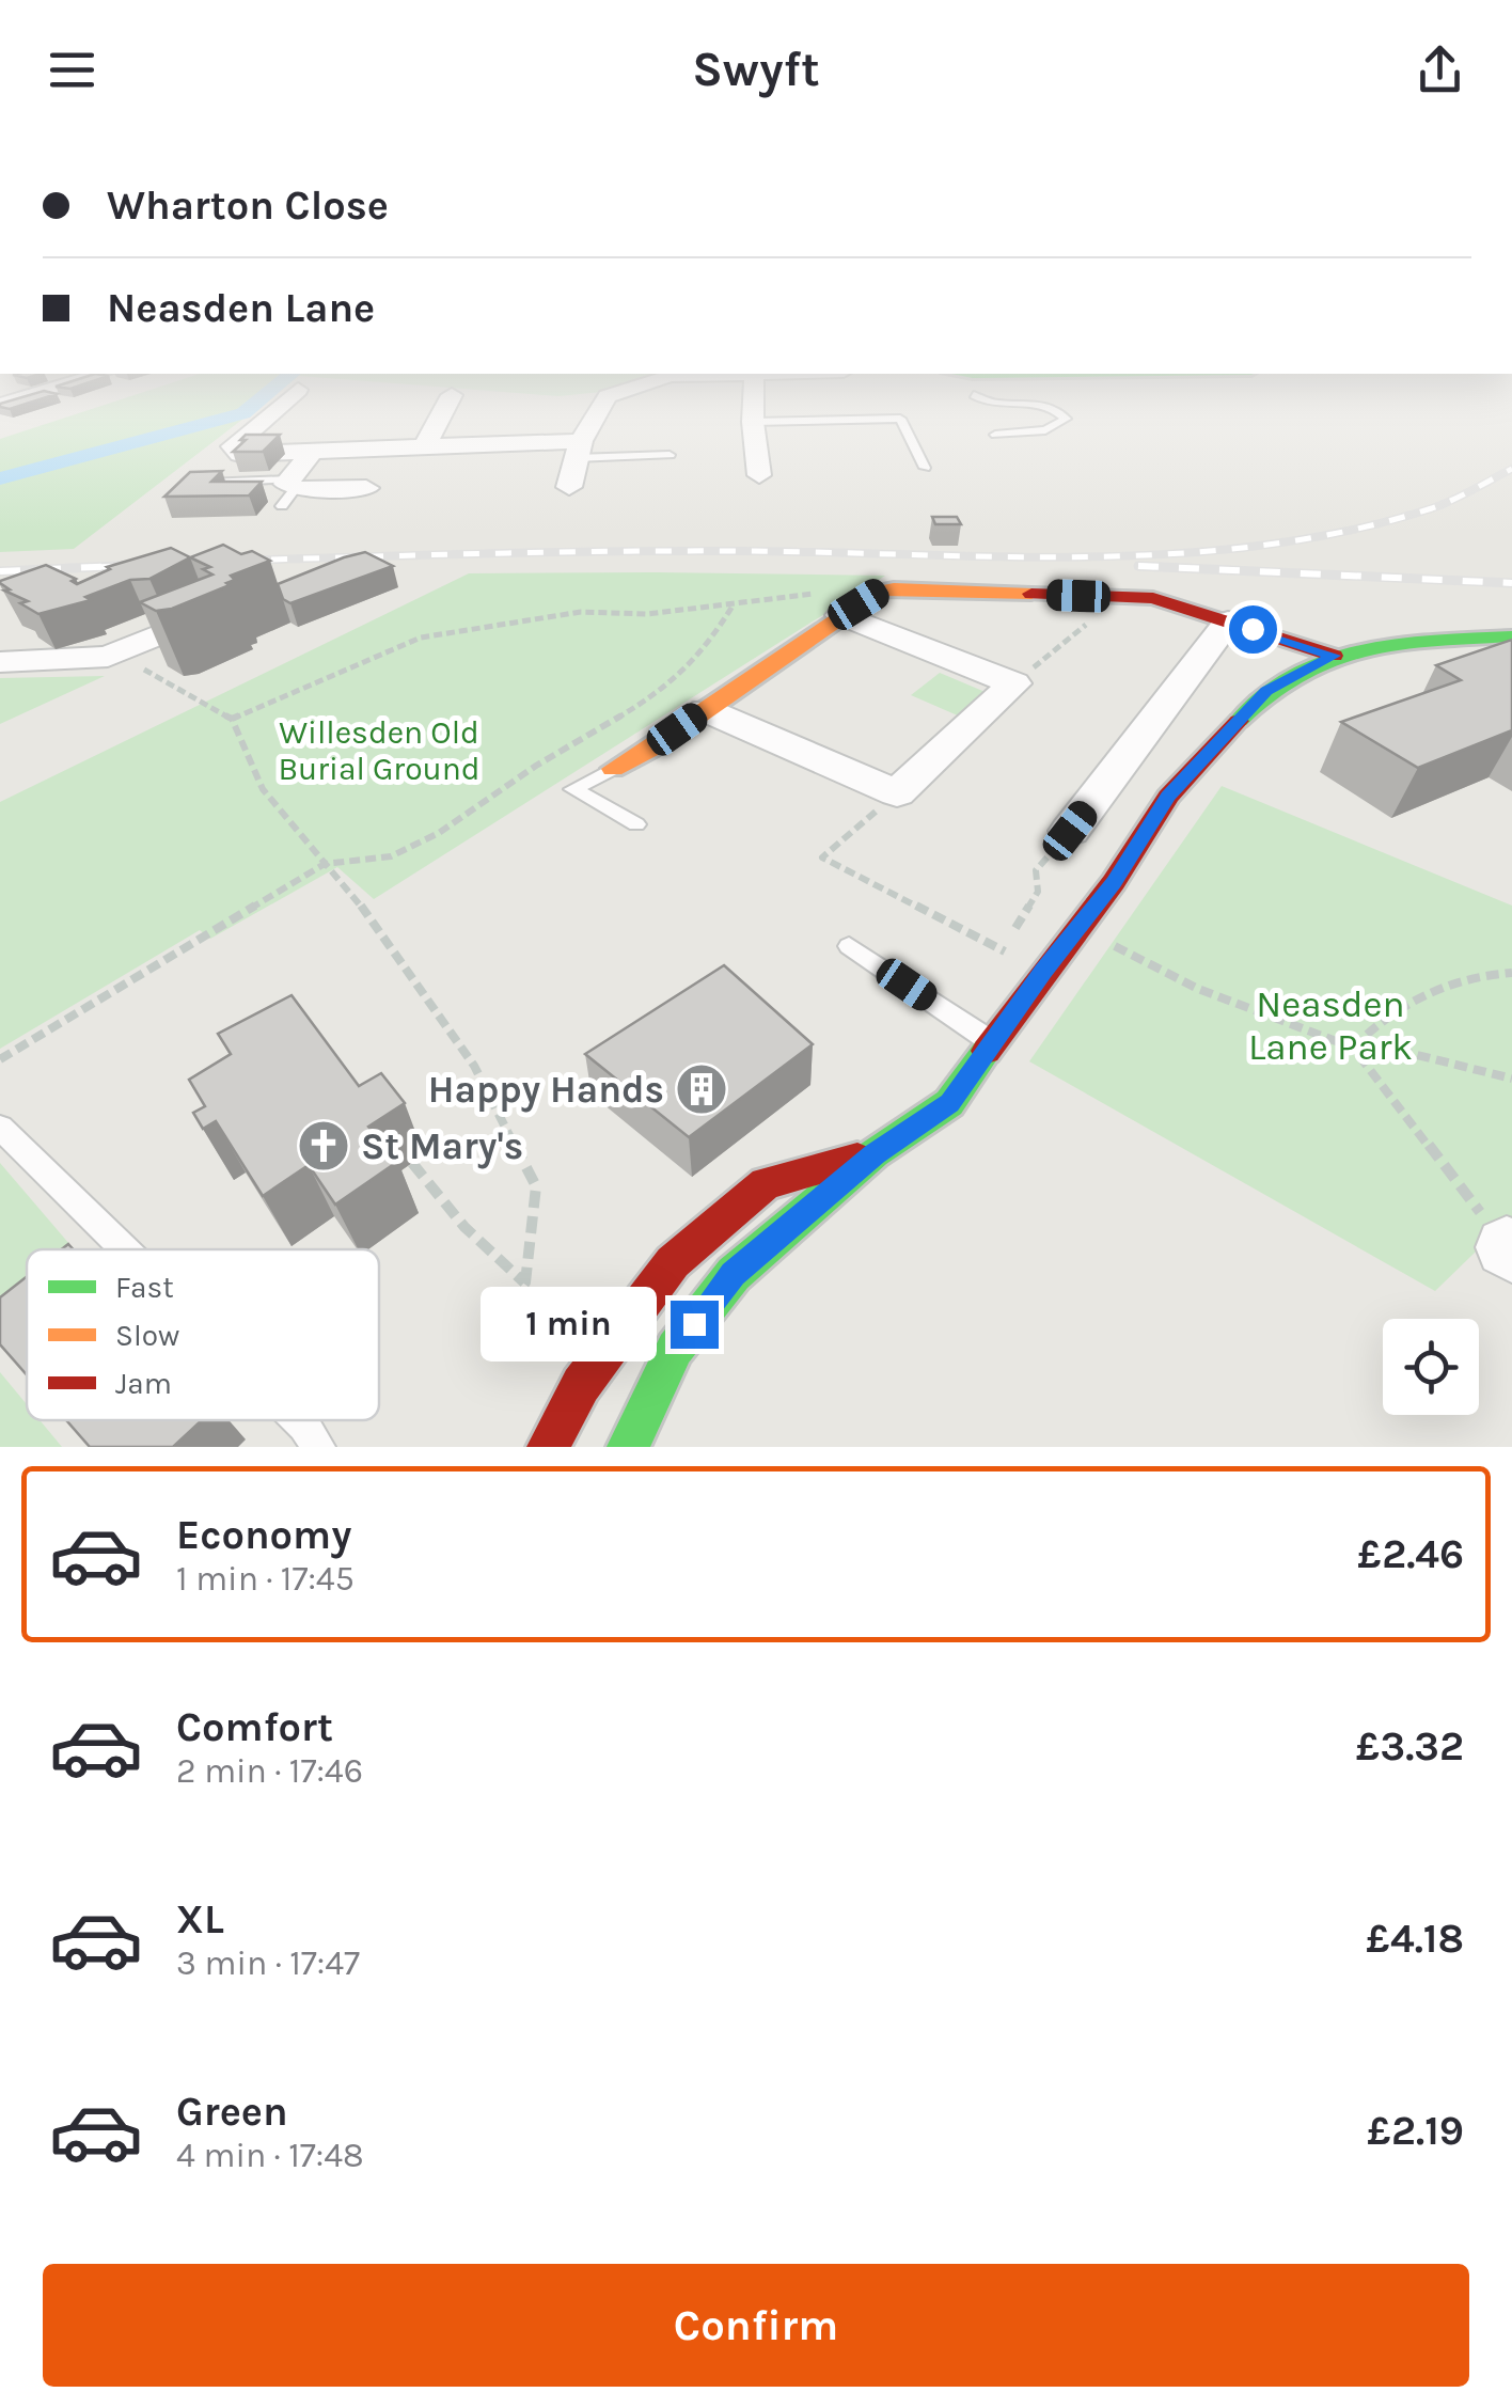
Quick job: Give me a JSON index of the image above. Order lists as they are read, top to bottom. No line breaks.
{"parks":["Willesden Old Burial Ground","Neasden Lane Park"],"places":{"building":["Happy Hands"],"church":["St Mary's"]},"legend":["Fast","Slow","Jam"],"page":{"header":"Swyft","banner":["Wharton Close","Neasden Lane"],"bubble":"1 min","list":[{"name":"Economy","note":"1 min · 17:45","value":"£2.46"},{"name":"Comfort","note":"2 min · 17:46","value":"£3.32"},{"name":"XL","note":"3 min · 17:47","value":"£4.18"},{"name":"Green","note":"4 min · 17:48","value":"£2.19"}],"buttons":"Confirm"}}
